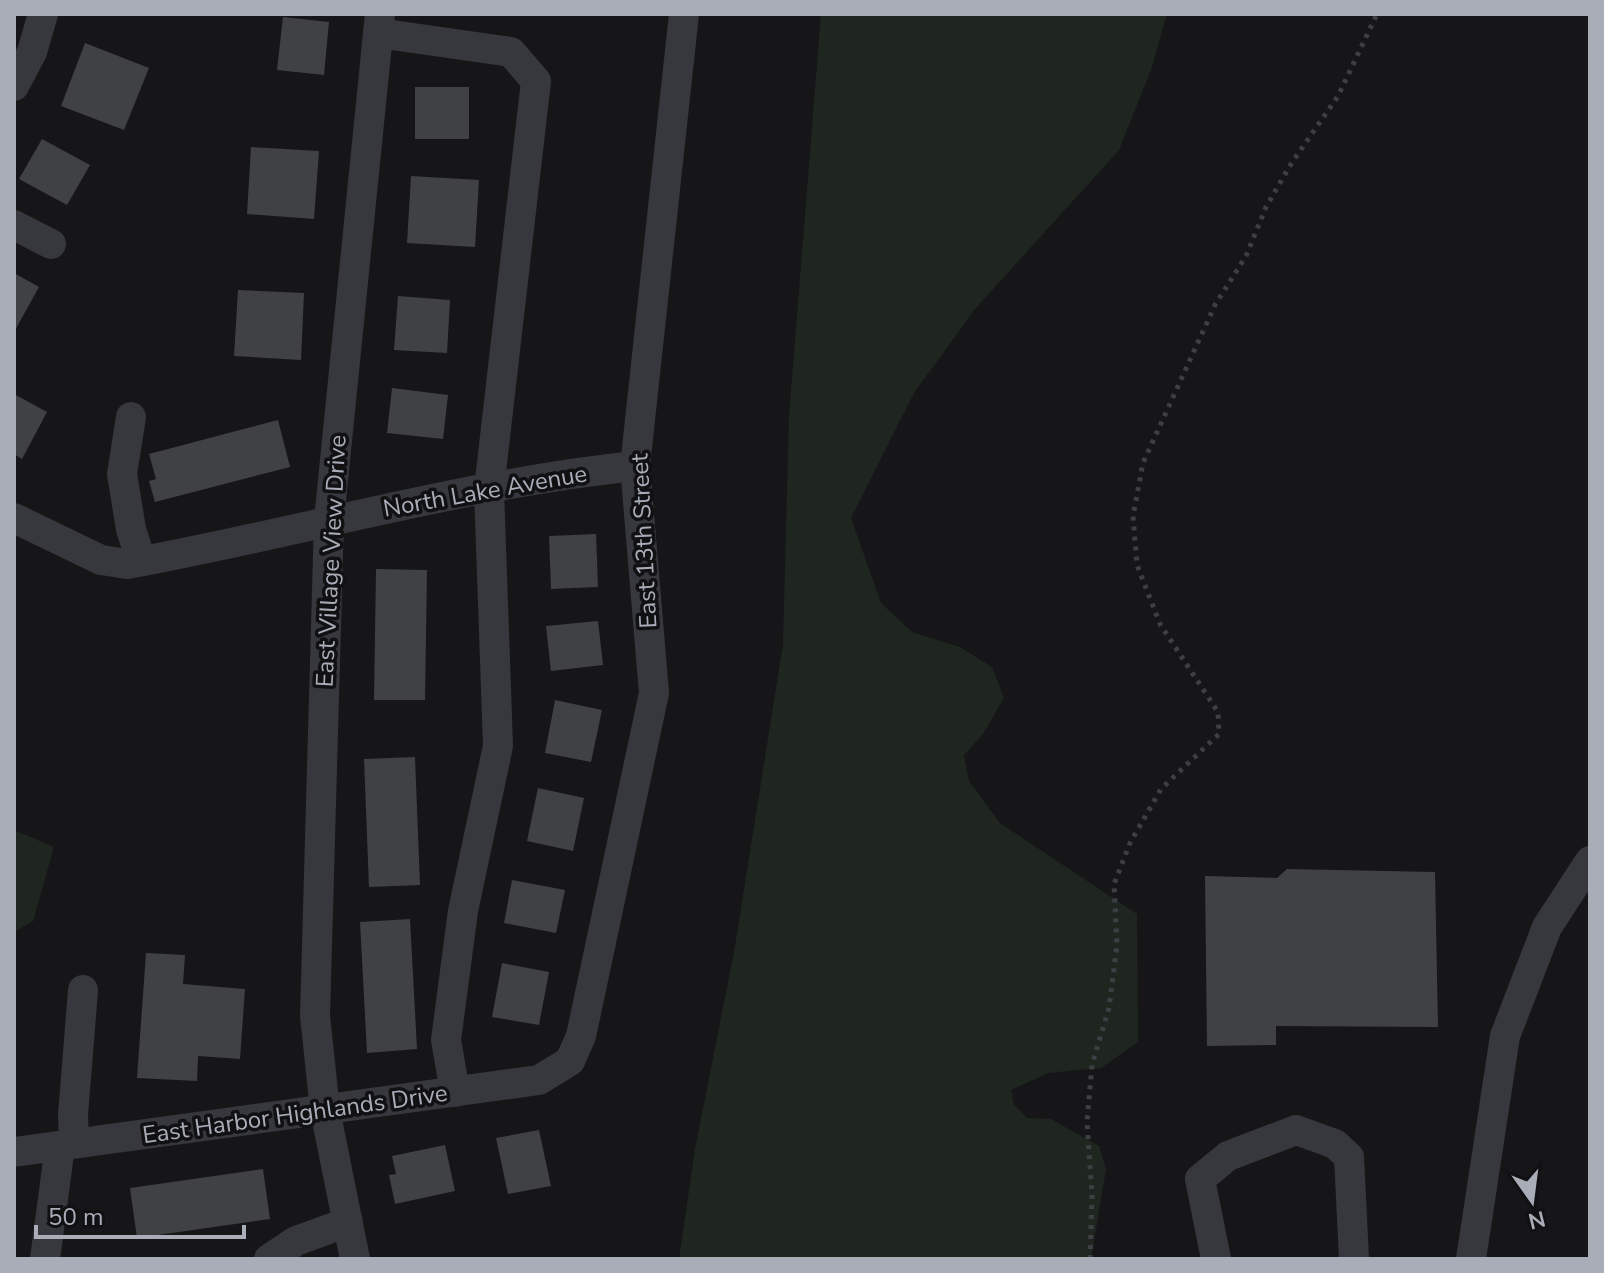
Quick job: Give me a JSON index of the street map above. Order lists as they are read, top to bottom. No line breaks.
{"streets":{"street":["North Lake Avenue","East 13th Street","East Village View Drive","East Harbor Highlands Drive"]},"crossings":[["North Lake Avenue","East 13th Street"],["North Lake Avenue","East Village View Drive"],["East 13th Street","East Harbor Highlands Drive"],["East Village View Drive","East Harbor Highlands Drive"]],"scale_bar":"50 m","north":"bottom"}
